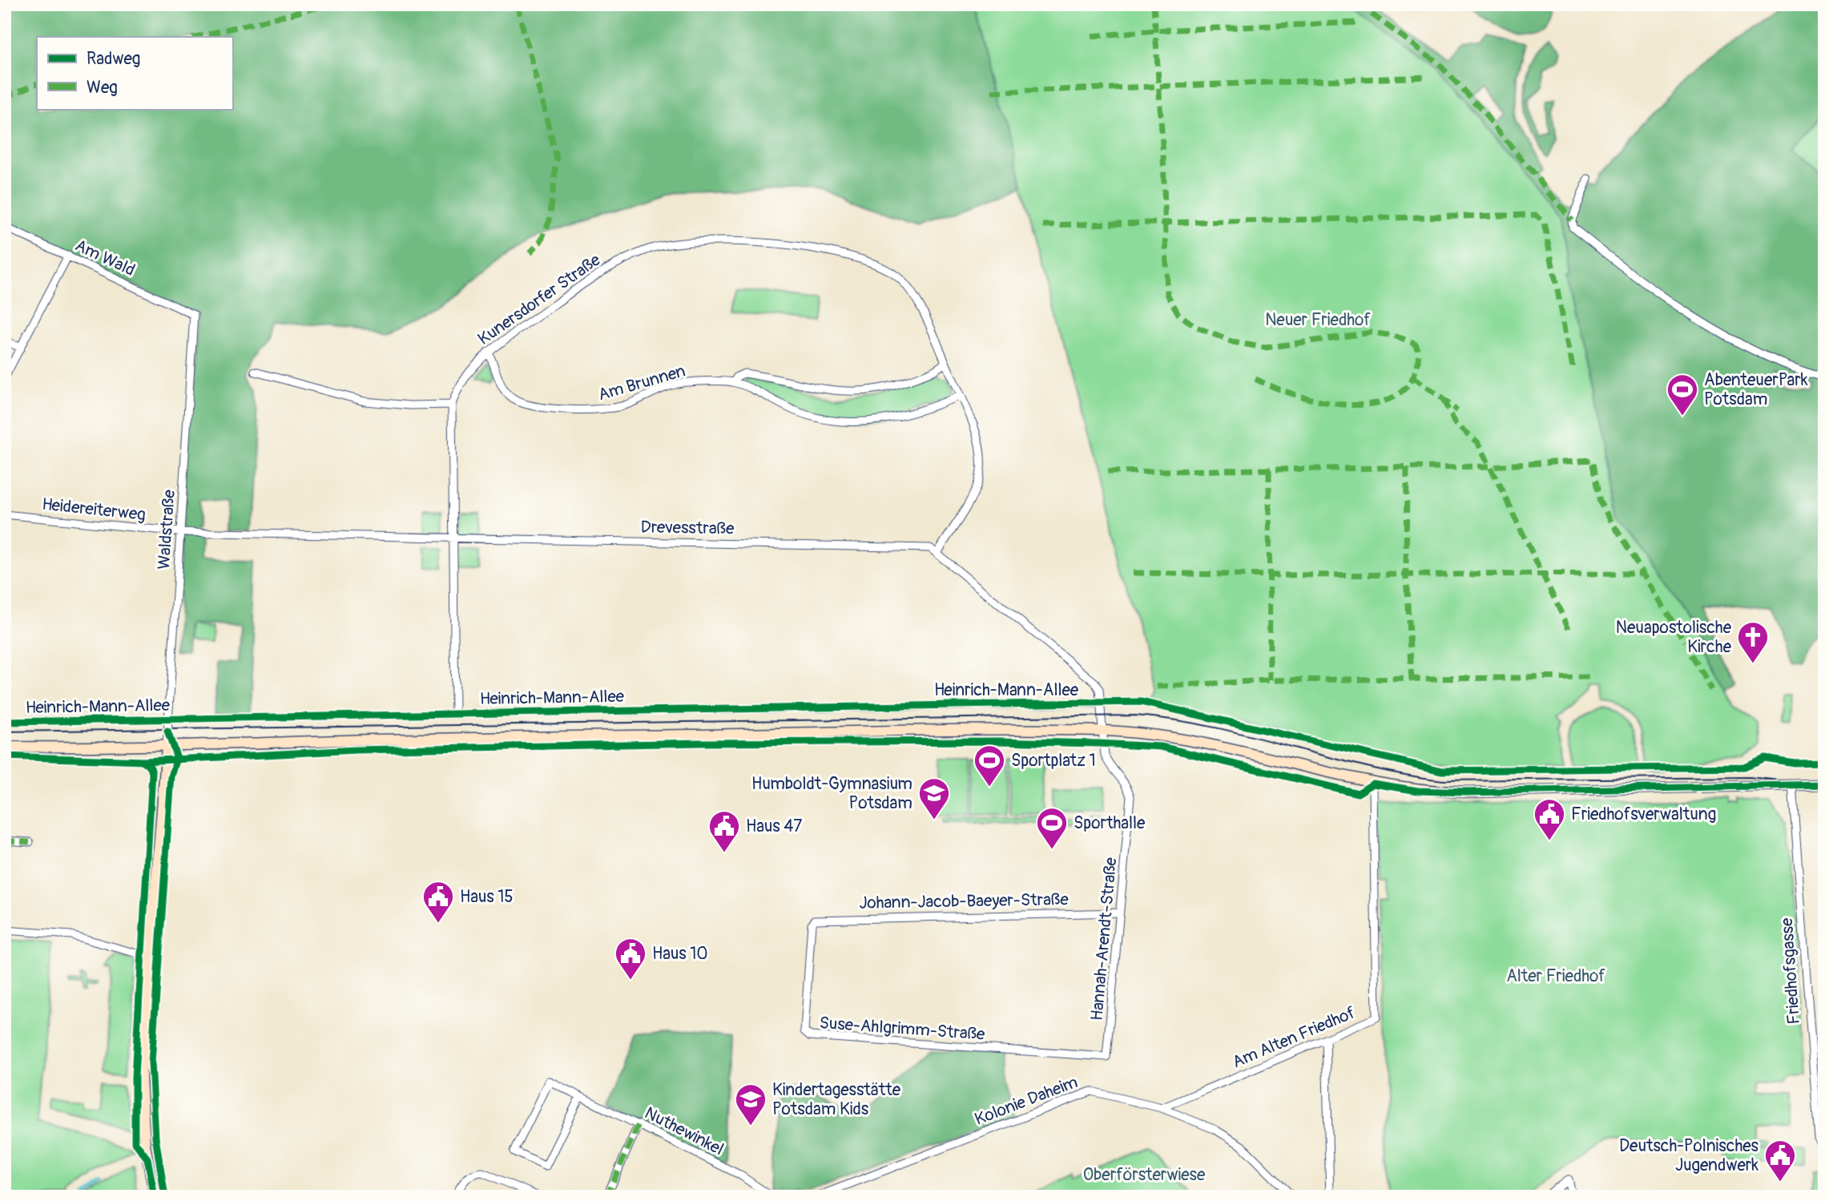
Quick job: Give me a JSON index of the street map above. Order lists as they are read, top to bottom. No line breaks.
{"streets":{"street":["Am Wald","Kunersdorfer Straße","Am Brunnen","Heidereiterweg","Drevesstraße","Waldstraße","Heinrich-Mann-Allee","Johann-Jacob-Baeyer-Straße","Hannah-Arendt-Straße","Friedhofsgasse","Suse-Ahlgrimm-Straße","Am Alten Friedhof","Kolonie Daheim","Nuthewinkel"]},"crossings":[["Am Wald","Waldstraße"],["Kunersdorfer Straße","Am Brunnen"],["Kunersdorfer Straße","Drevesstraße"],["Kunersdorfer Straße","Heinrich-Mann-Allee"],["Heidereiterweg","Drevesstraße"],["Heidereiterweg","Waldstraße"],["Drevesstraße","Waldstraße"],["Waldstraße","Heinrich-Mann-Allee"],["Johann-Jacob-Baeyer-Straße","Hannah-Arendt-Straße"],["Johann-Jacob-Baeyer-Straße","Suse-Ahlgrimm-Straße"],["Hannah-Arendt-Straße","Suse-Ahlgrimm-Straße"],["Am Alten Friedhof","Kolonie Daheim"]],"parks":["Neuer Friedhof","Alter Friedhof","Oberförsterwiese"],"places":{"sports":["AbenteuerPark Potsdam","Sportplatz 1","Sporthalle"],"church":["Neuapostolische Kirche"],"school or university":["Humboldt-Gymnasium Potsdam","Kindertagesstätte Potsdam Kids"],"public building":["Friedhofsverwaltung","Haus 47","Haus 15","Haus 10","Deutsch-Polnisches Jugendwerk"]},"legend":["Radweg","Weg"]}
